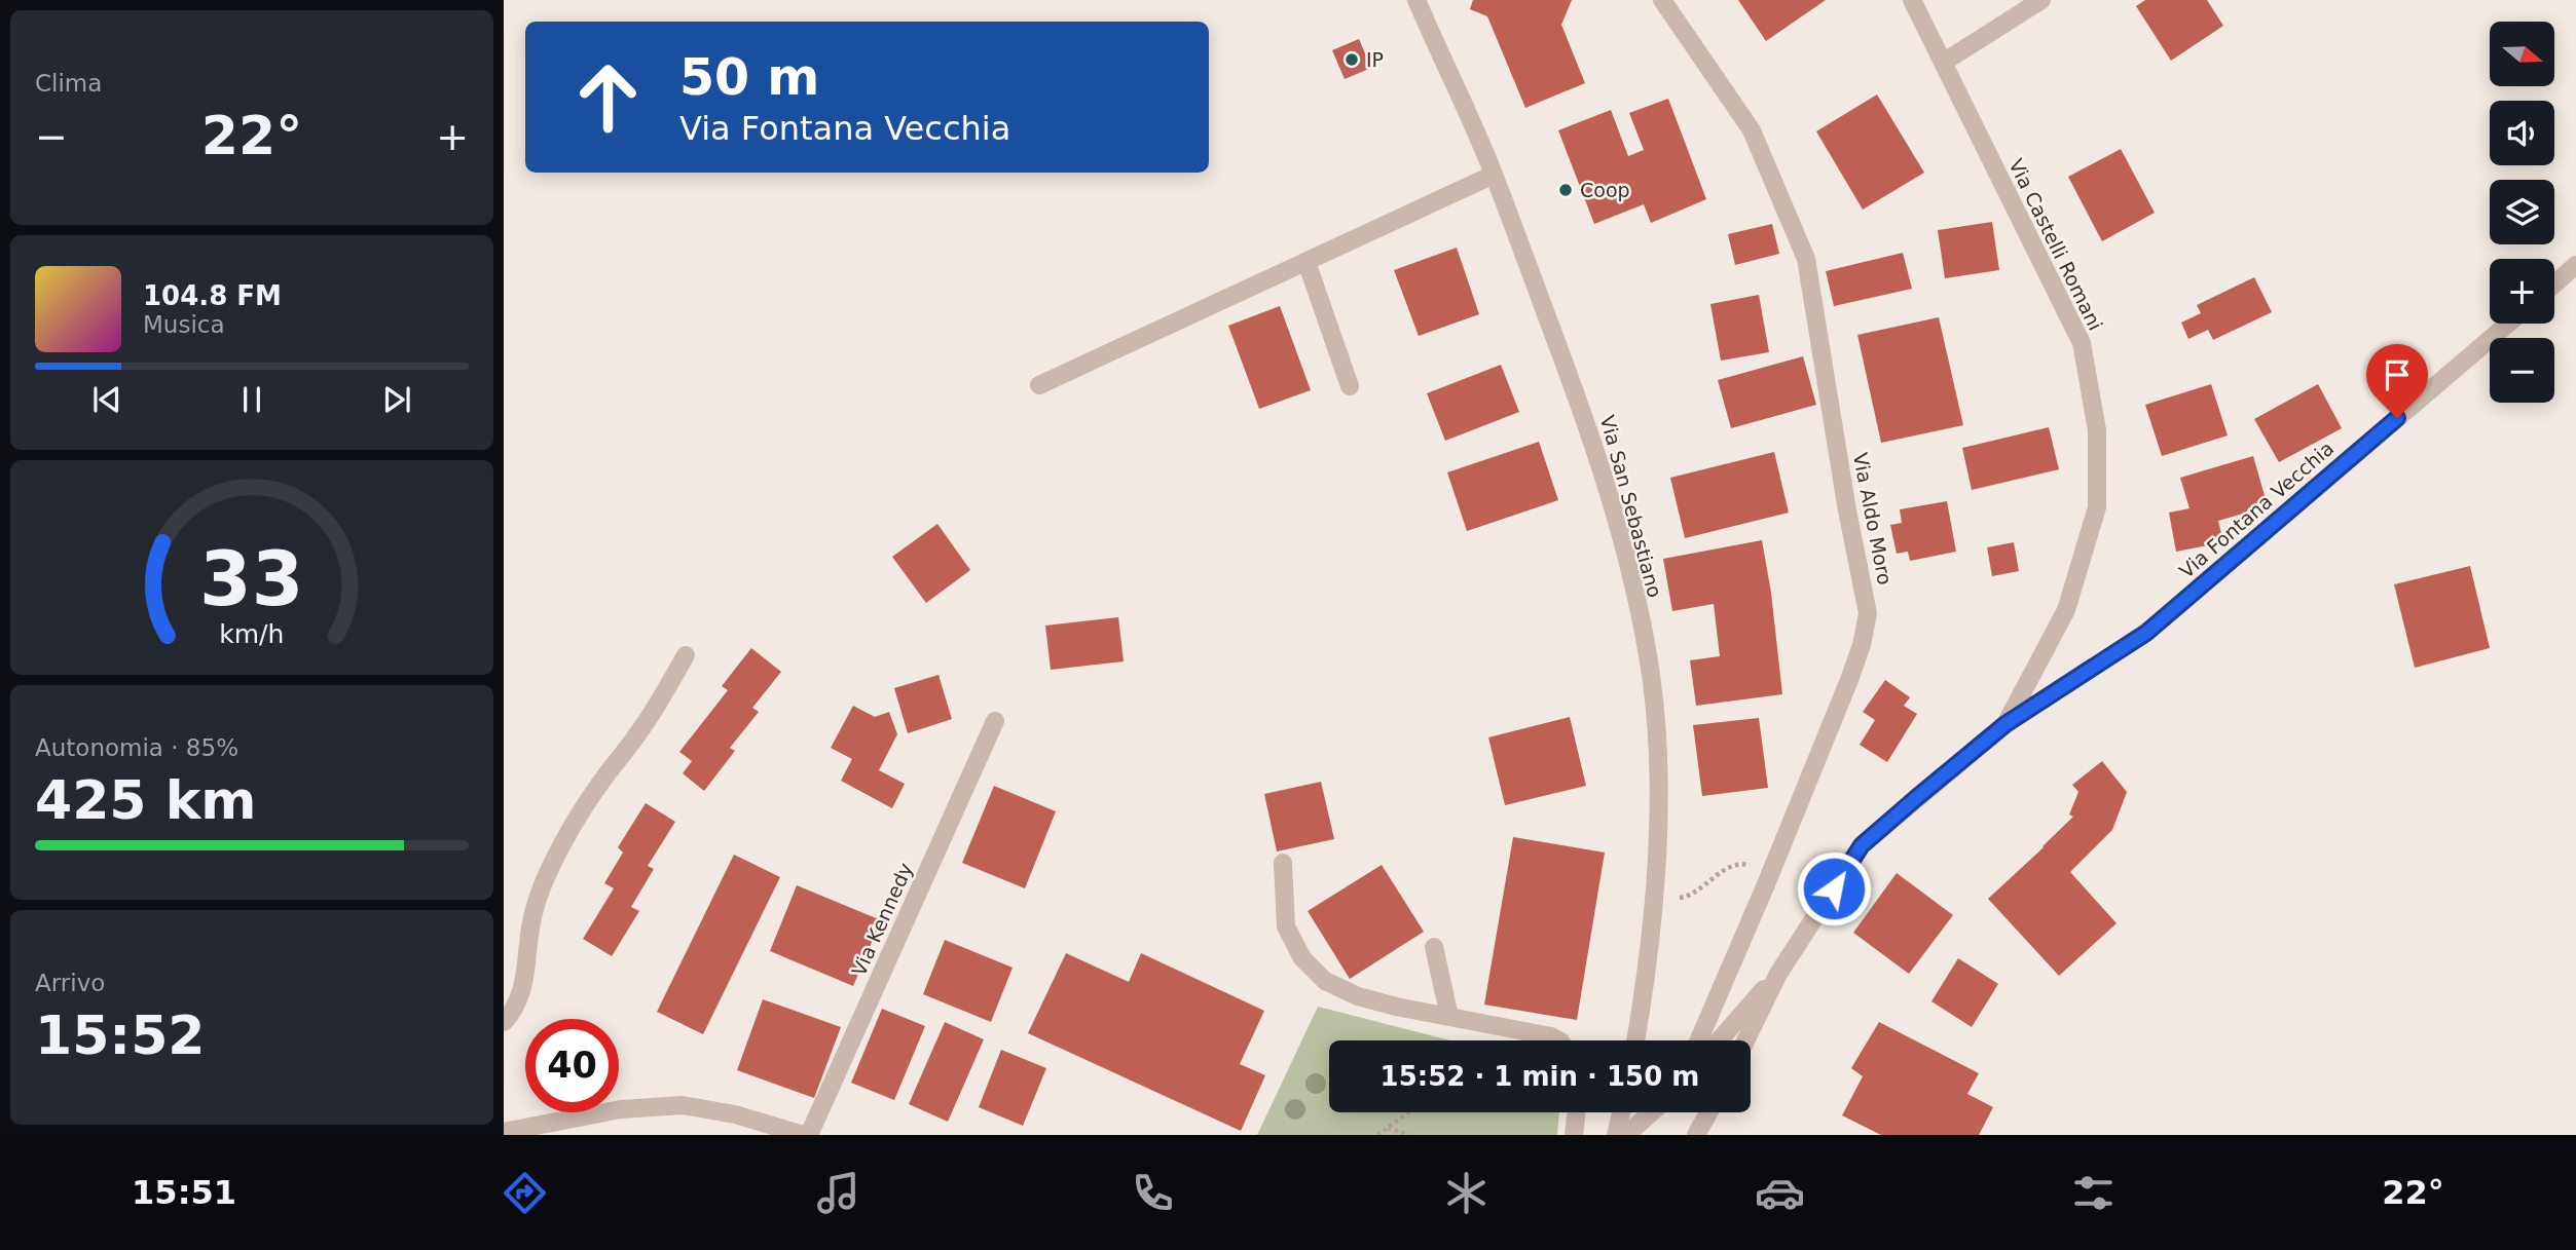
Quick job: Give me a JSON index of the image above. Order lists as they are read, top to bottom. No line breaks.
{"streets":{"street":["Via Castelli Romani","Via San Sebastiano","Via Fontana Vecchia","Via Aldo Moro","Via Kennedy"]},"crossings":[["Via Castelli Romani","Via Fontana Vecchia"]],"places":["IP","Coop"],"north":"right","page":{"tile":["Clima",["Autonomia · 85%","425 km"],["Arrivo","15:52"]],"map_buttons":["+","−"],"turn":["50 m","Via Fontana Vecchia"],"heat":["−","22°","+"],"song":["104.8 FM","Musica"],"limit":"40","trip":"15:52 · 1 min · 150 m","tabs":["15:51","22°"],"gauge":["33","km/h"]}}
